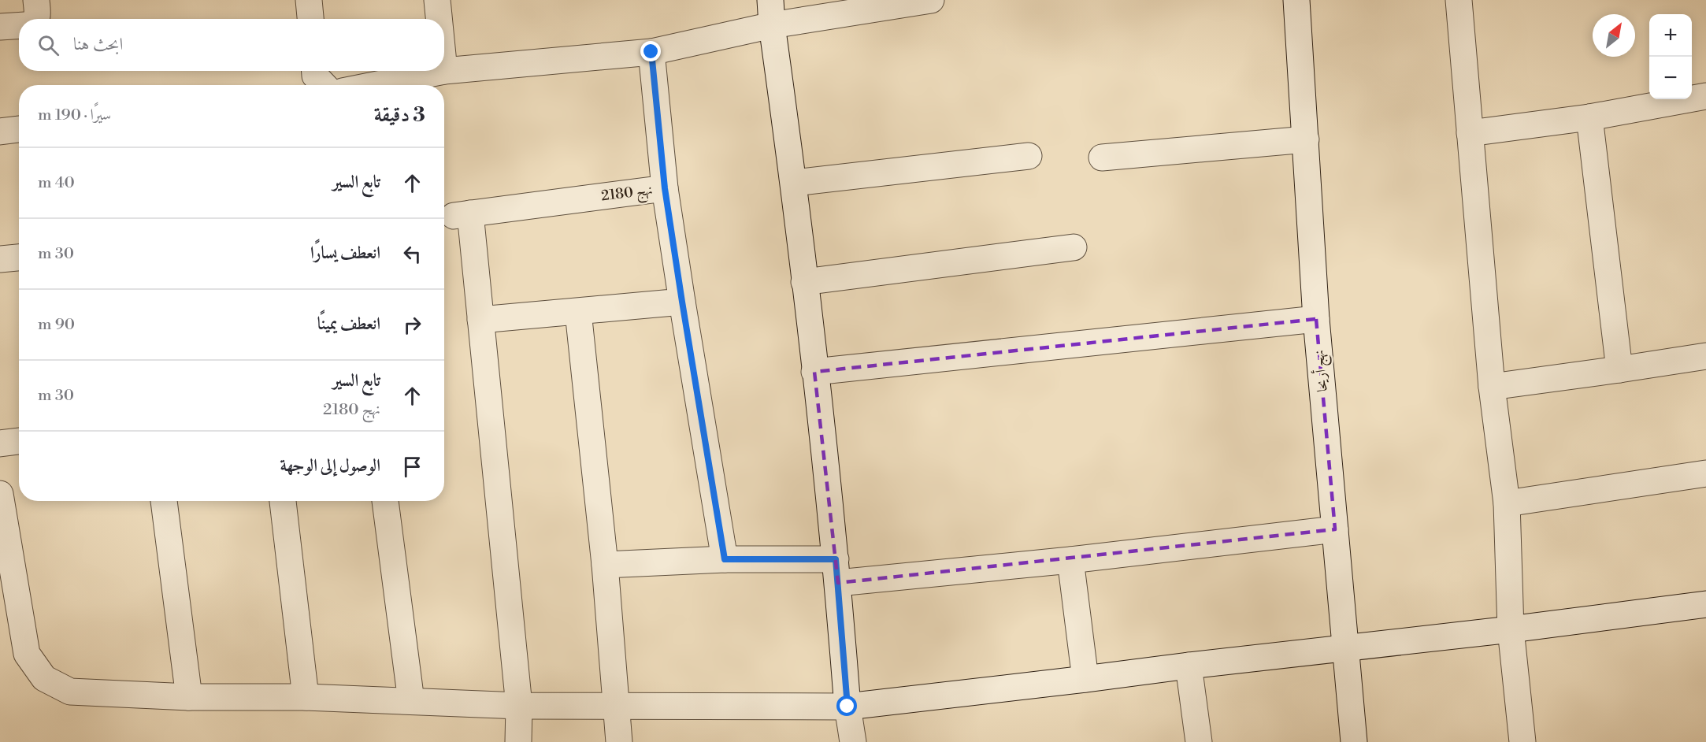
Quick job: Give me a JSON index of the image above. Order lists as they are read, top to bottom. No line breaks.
{"streets":{"street":["نهج 2180","نهج أريحا"]},"north":"top right","page":{"map_buttons":["+","−"],"search":"ابحث هنا","heading":["3 دقيقة","سيرًا · 190 m"],"list":[["تابع السير","40 m"],["انعطف يسارًا","30 m"],["انعطف يمينًا","90 m"],["تابع السير","نهج 2180","30 m"],"الوصول إلى الوجهة"]}}
